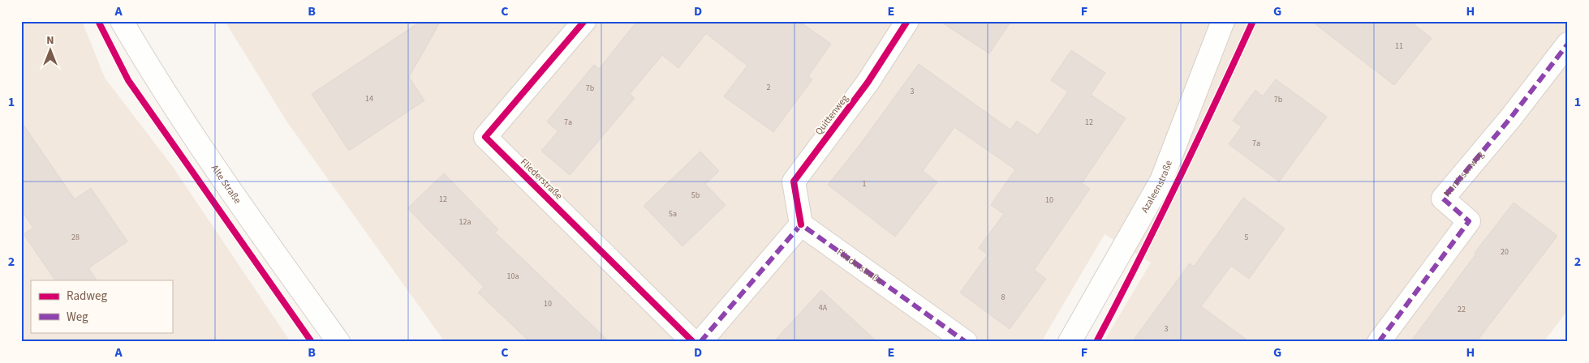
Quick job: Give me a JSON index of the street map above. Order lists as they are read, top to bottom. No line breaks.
{"streets":{"street":["Quittenweg","Narzissenweg","Fliederstraße","Alte Straße","Azaleenstraße"]},"crossings":[["Quittenweg","Fliederstraße"]],"house_numbers":["11","2","7b","3","14","7b","7a","12","7a","1","5b","12","10","5a","12a","28","5","20","10a","8","10","4A","22","3"],"legend":["Radweg","Weg"],"north":"top","grid":{"columns":["A","B","C","D","E","F","G","H"],"rows":["1","2"]}}
